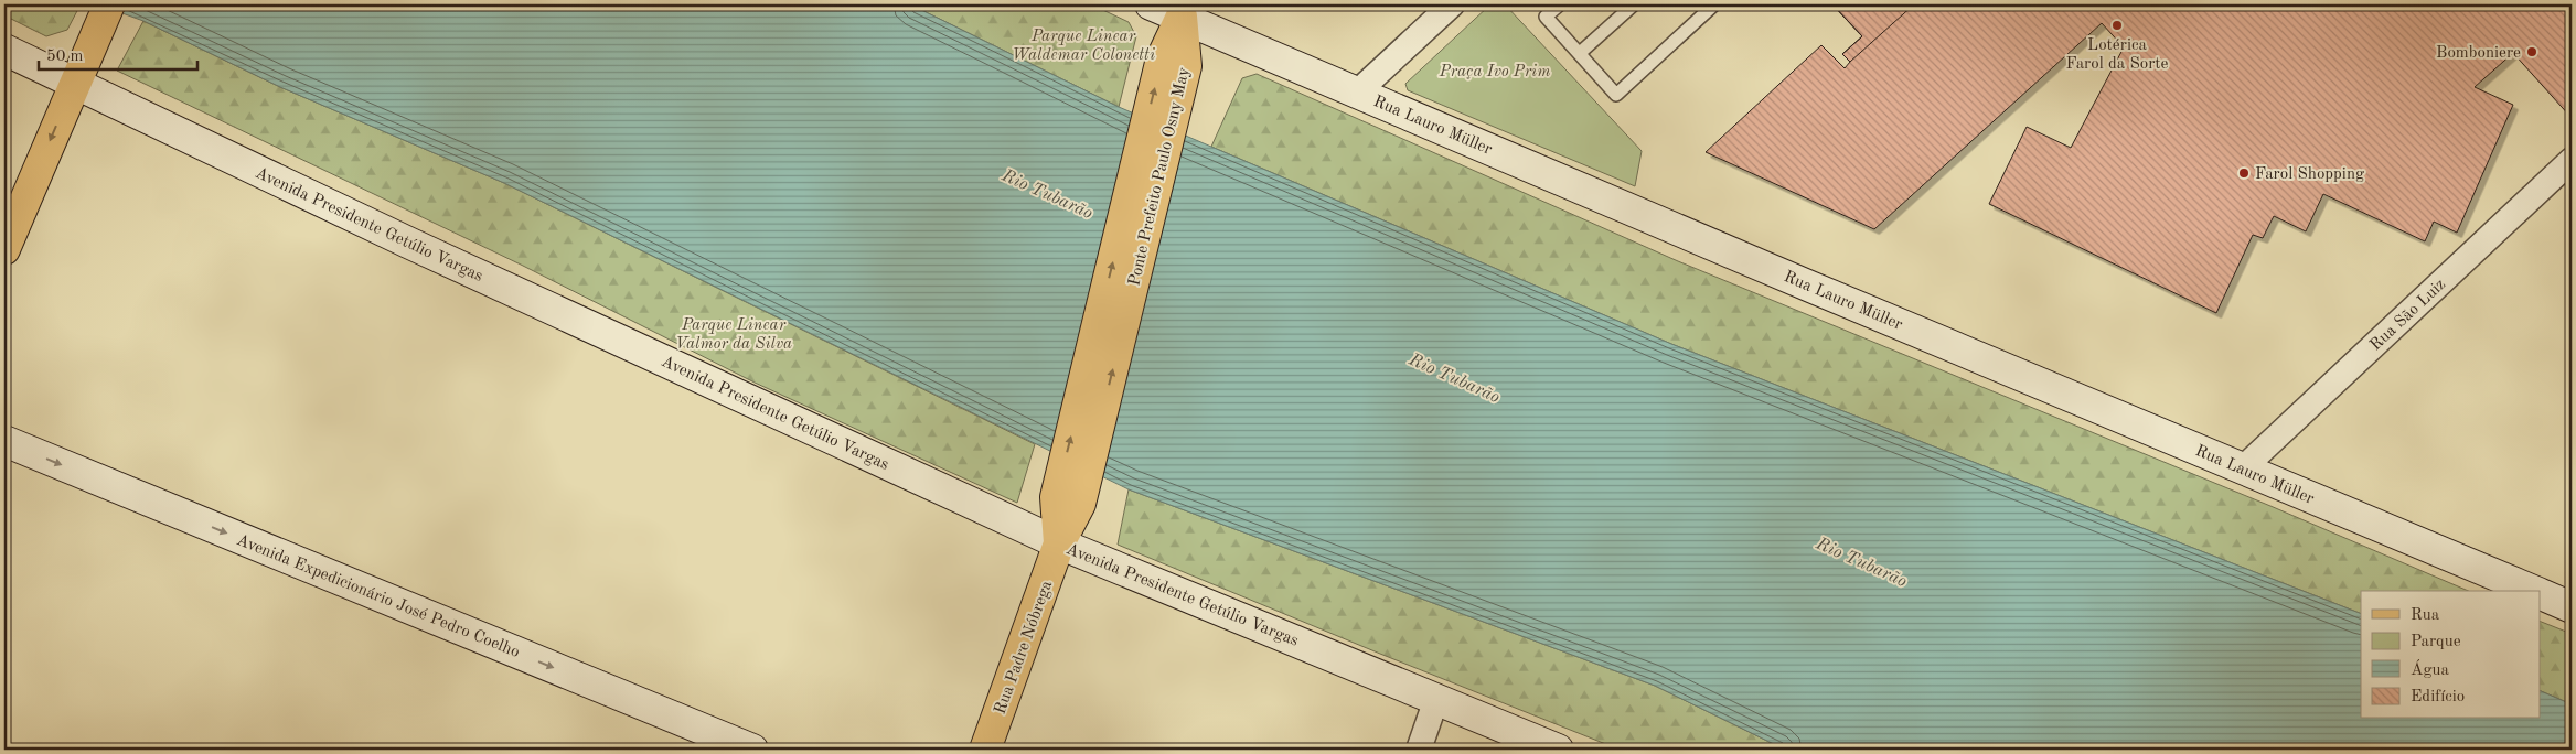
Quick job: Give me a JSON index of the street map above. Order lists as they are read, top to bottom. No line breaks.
{"streets":{"main road":["Rua Lauro Müller","Ponte Prefeito Paulo Osny May","Avenida Presidente Getúlio Vargas","Avenida Expedicionário José Pedro Coelho","Rua Padre Nóbrega"],"street":["Rua São Luiz"]},"crossings":[["Rua Lauro Müller","Ponte Prefeito Paulo Osny May"],["Rua Lauro Müller","Rua São Luiz"],["Ponte Prefeito Paulo Osny May","Avenida Presidente Getúlio Vargas"],["Ponte Prefeito Paulo Osny May","Rua Padre Nóbrega"],["Avenida Presidente Getúlio Vargas","Rua Padre Nóbrega"]],"one_way":["Ponte Prefeito Paulo Osny May","Avenida Expedicionário José Pedro Coelho"],"water":["Rio Tubarão"],"parks":["Parque Linear Waldemar Colonetti","Praça Ivo Prim","Parque Linear Valmor da Silva"],"places":["Lotérica Farol da Sorte","Bomboniere","Farol Shopping"],"legend":["Rua","Parque","Água","Edifício"],"scale_bar":"50 m"}
